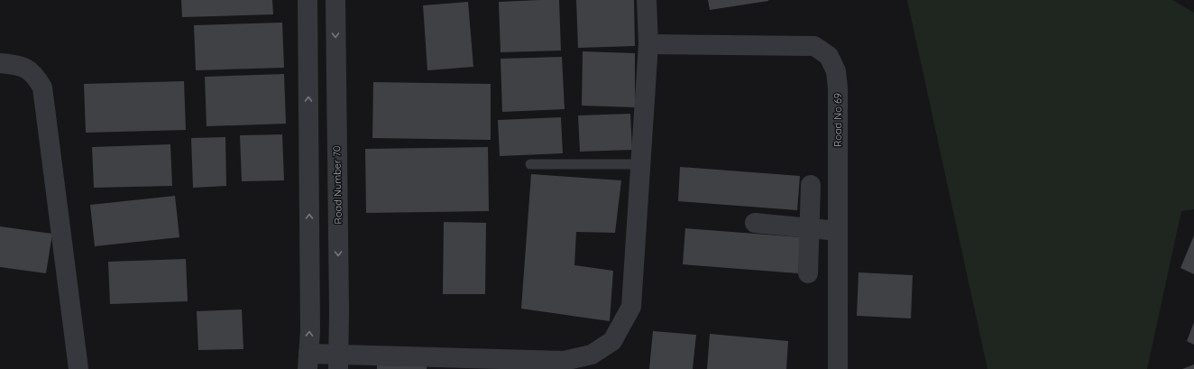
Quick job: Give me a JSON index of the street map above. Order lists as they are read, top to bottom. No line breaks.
{"streets":{"street":["Road No 69","Road Number 70"]}}
